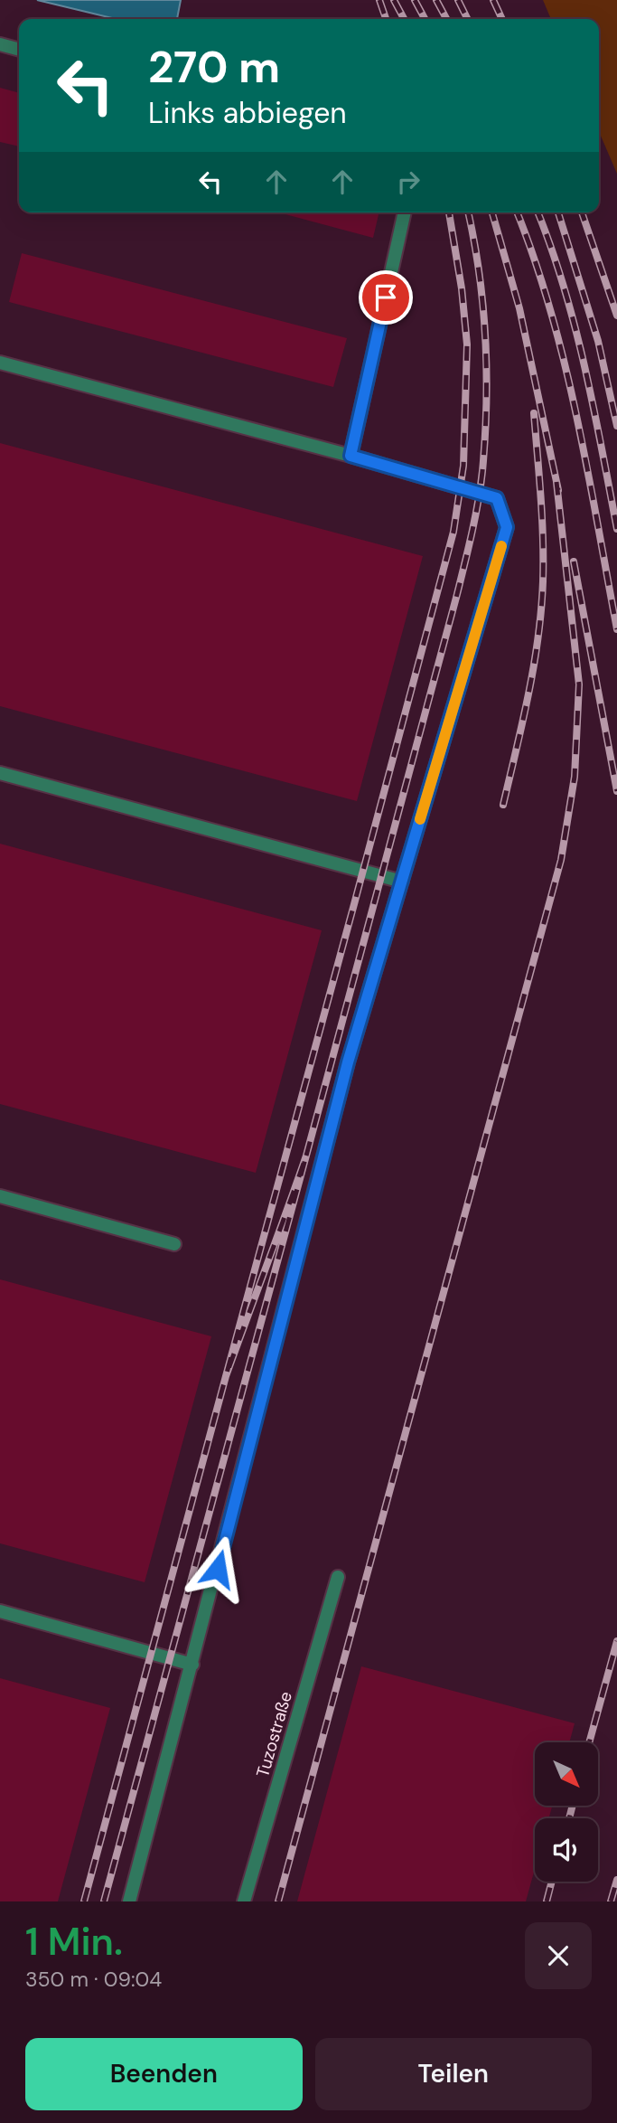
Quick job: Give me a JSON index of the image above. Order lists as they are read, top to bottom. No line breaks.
{"streets":{"lane":["Tuzostraße"]},"north":"bottom right","page":{"turn":["270 m","Links abbiegen"],"heading":["1 Min.","350 m · 09:04"],"buttons":["Beenden","Teilen"]}}
